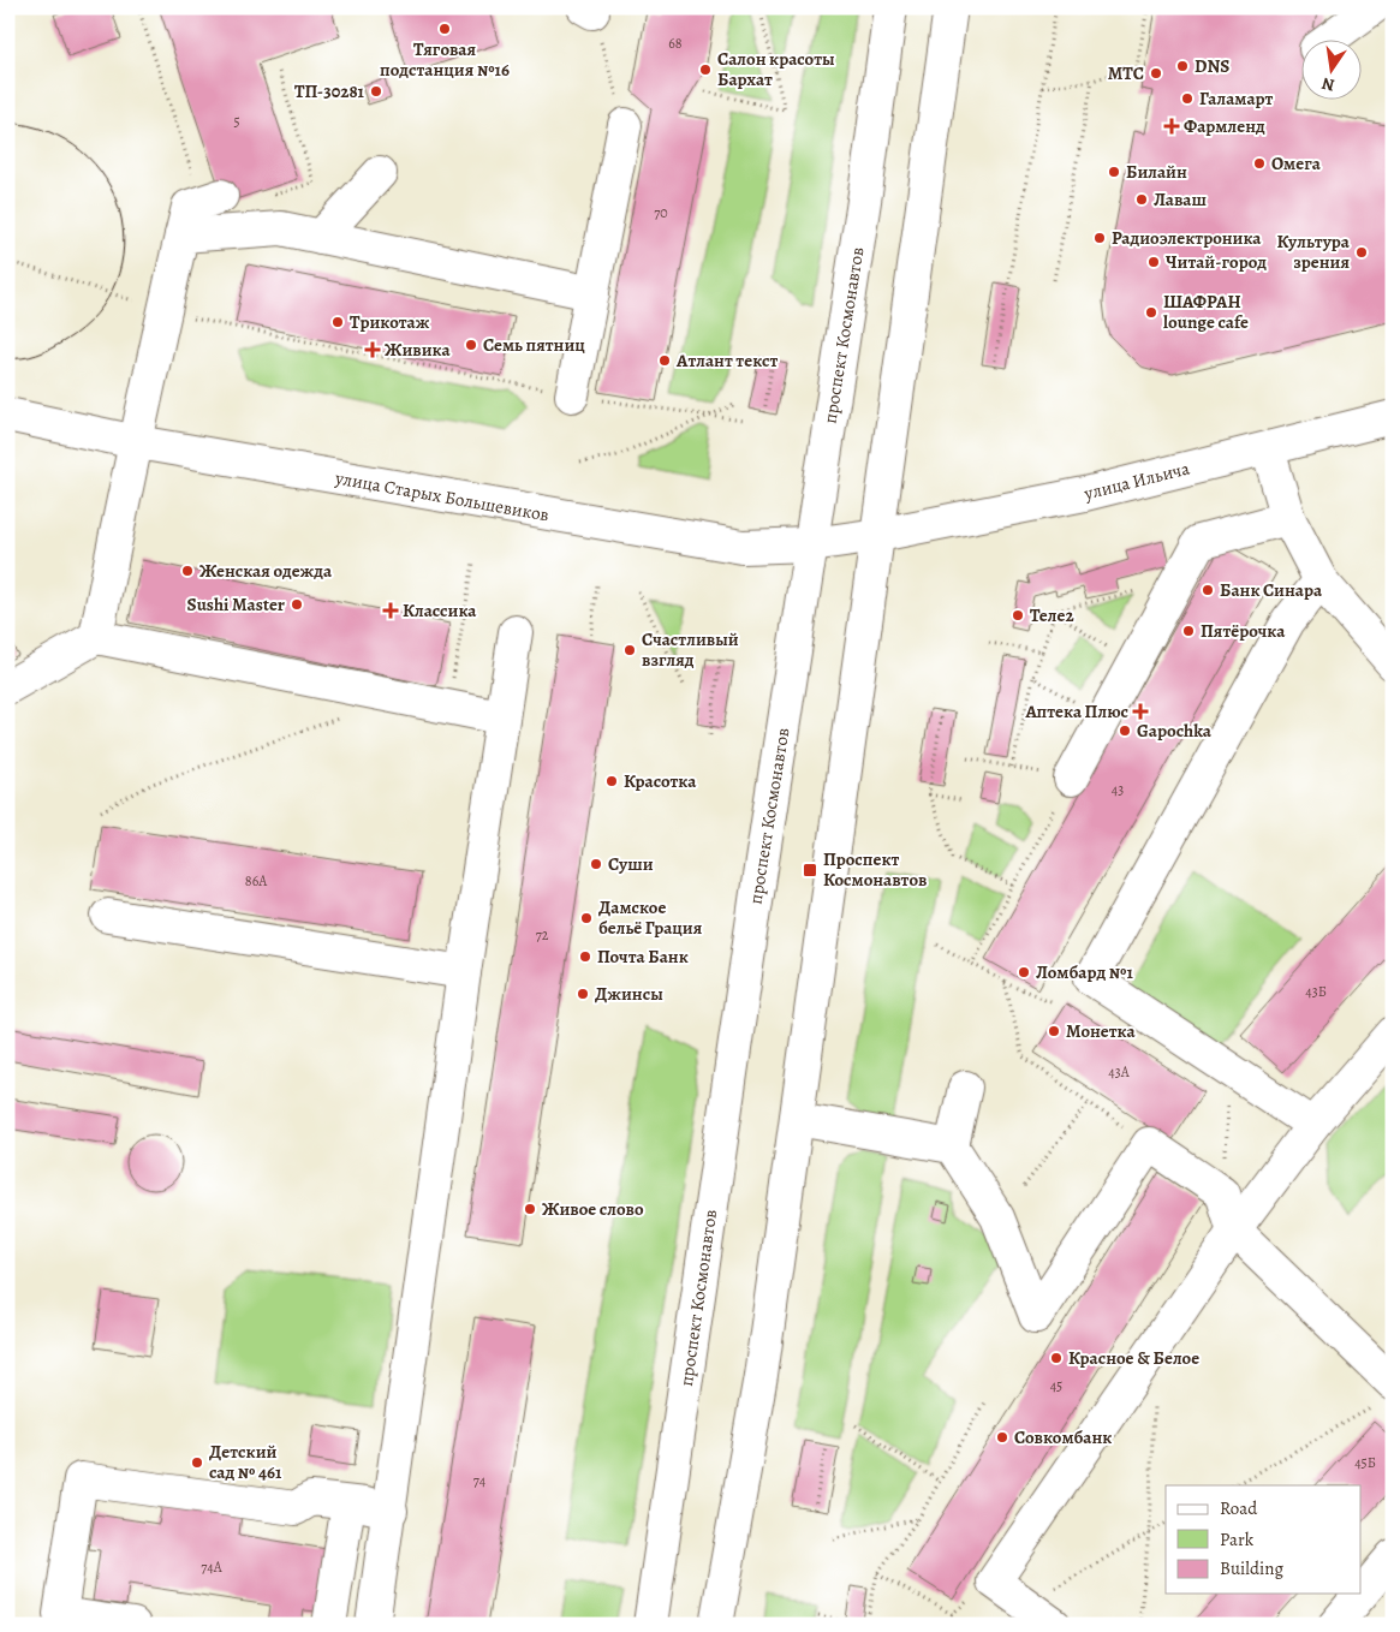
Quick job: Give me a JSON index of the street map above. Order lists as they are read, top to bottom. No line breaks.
{"streets":{"main road":["проспект Космонавтов","улица Ильича","улица Старых Большевиков"]},"crossings":[["проспект Космонавтов","улица Старых Большевиков"],["улица Ильича","улица Старых Большевиков"]],"places":{"other":["Тяговая подстанция №16","DNS","Салон красоты Бархат","МТС","ТП-30281","Галамарт","Омега","Билайн","Лаваш","Радиоэлектроника","Культура зрения","Читай-город","ШАФРАН lounge cafe","Трикотаж","Семь пятниц","Атлант текст","Женская одежда","Банк Синара","Sushi Master","Теле2","Пятёрочка","Счастливый взгляд","Gapochka","Красотка","Суши","Дамское бельё Грация","Почта Банк","Ломбард №1","Джинсы","Монетка","Живое слово","Красное & Белое","Совкомбанк","Детский сад № 461"],"health":["Фармленд","Живика","Классика","Аптека Плюс"],"transit":["Проспект Космонавтов"]},"house_numbers":["68","5","70","43","86А","72","43Б","43А","45","45Б","74","74А"],"legend":["Road","Park","Building"],"north":"bottom"}
